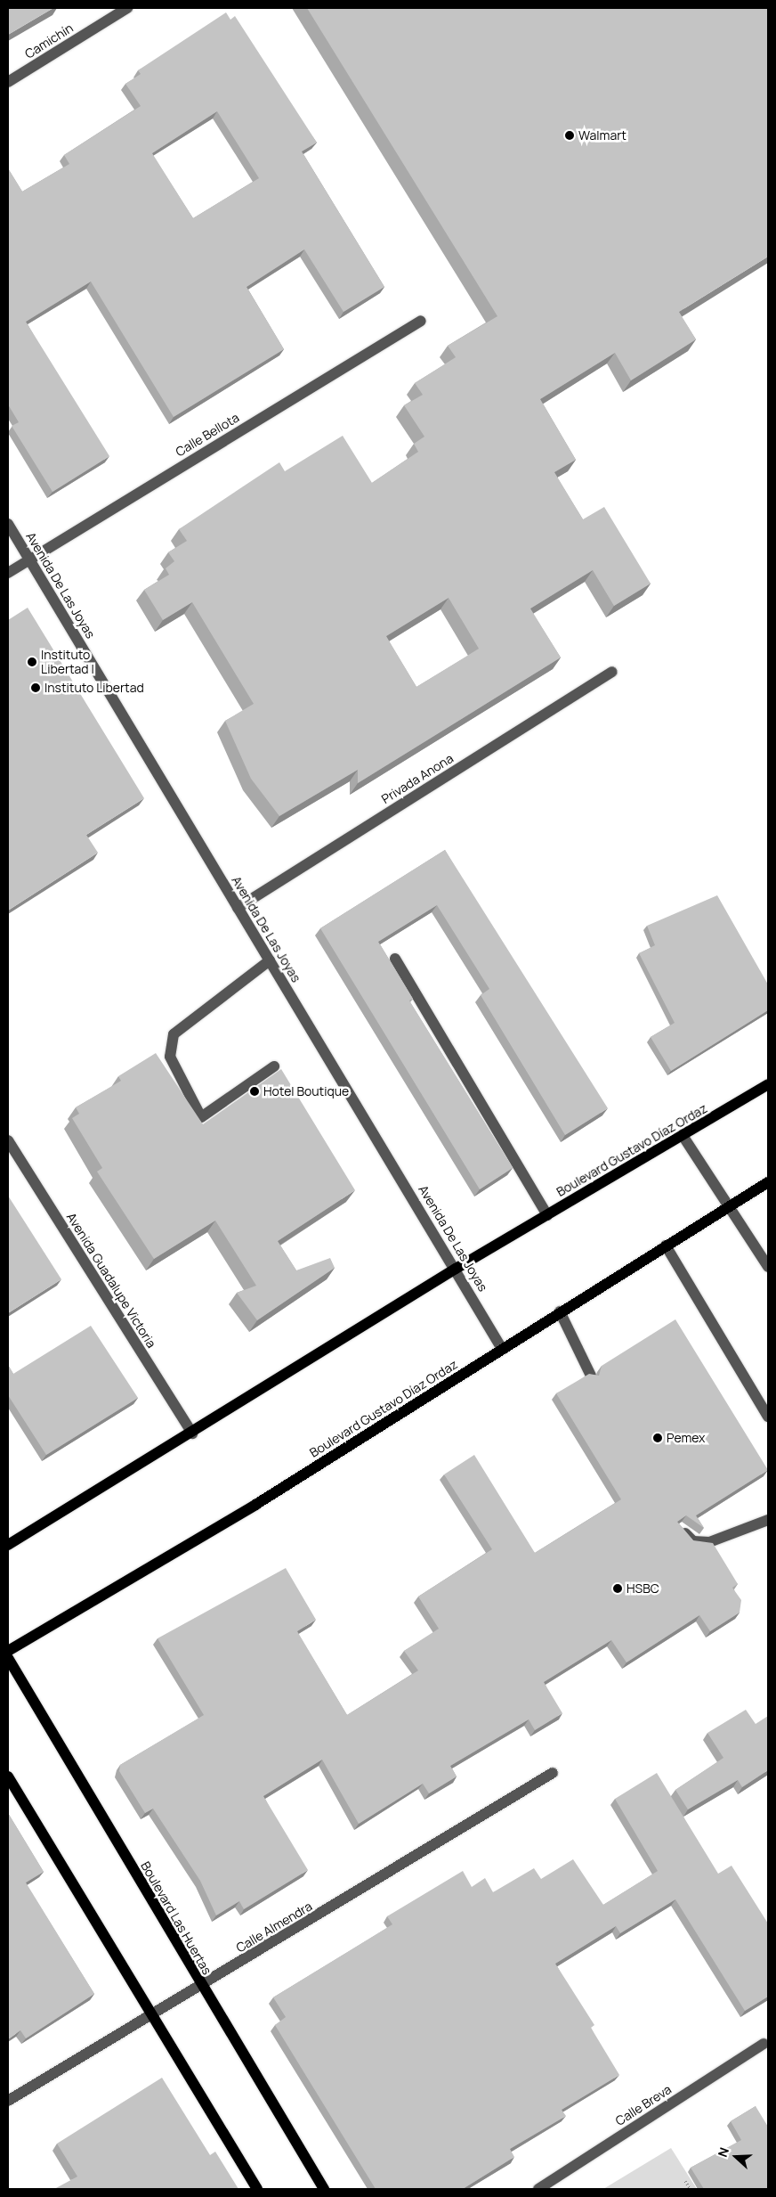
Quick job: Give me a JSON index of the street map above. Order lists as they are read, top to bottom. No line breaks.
{"streets":{"main road":["Boulevard Gustavo Díaz Ordaz","Boulevard Las Huertas"],"street":["Camichín","Calle Bellota","Avenida De Las Joyas","Privada Anona","Avenida Guadalupe Victoria","Calle Almendra","Calle Breva"]},"crossings":[["Calle Bellota","Avenida De Las Joyas"],["Avenida De Las Joyas","Privada Anona"],["Avenida De Las Joyas","Boulevard Gustavo Díaz Ordaz"],["Boulevard Gustavo Díaz Ordaz","Avenida Guadalupe Victoria"],["Boulevard Las Huertas","Calle Almendra"]],"places":["Walmart","Instituto Libertad I","Instituto Libertad","Hotel Boutique","Pemex","HSBC"],"north":"left"}
